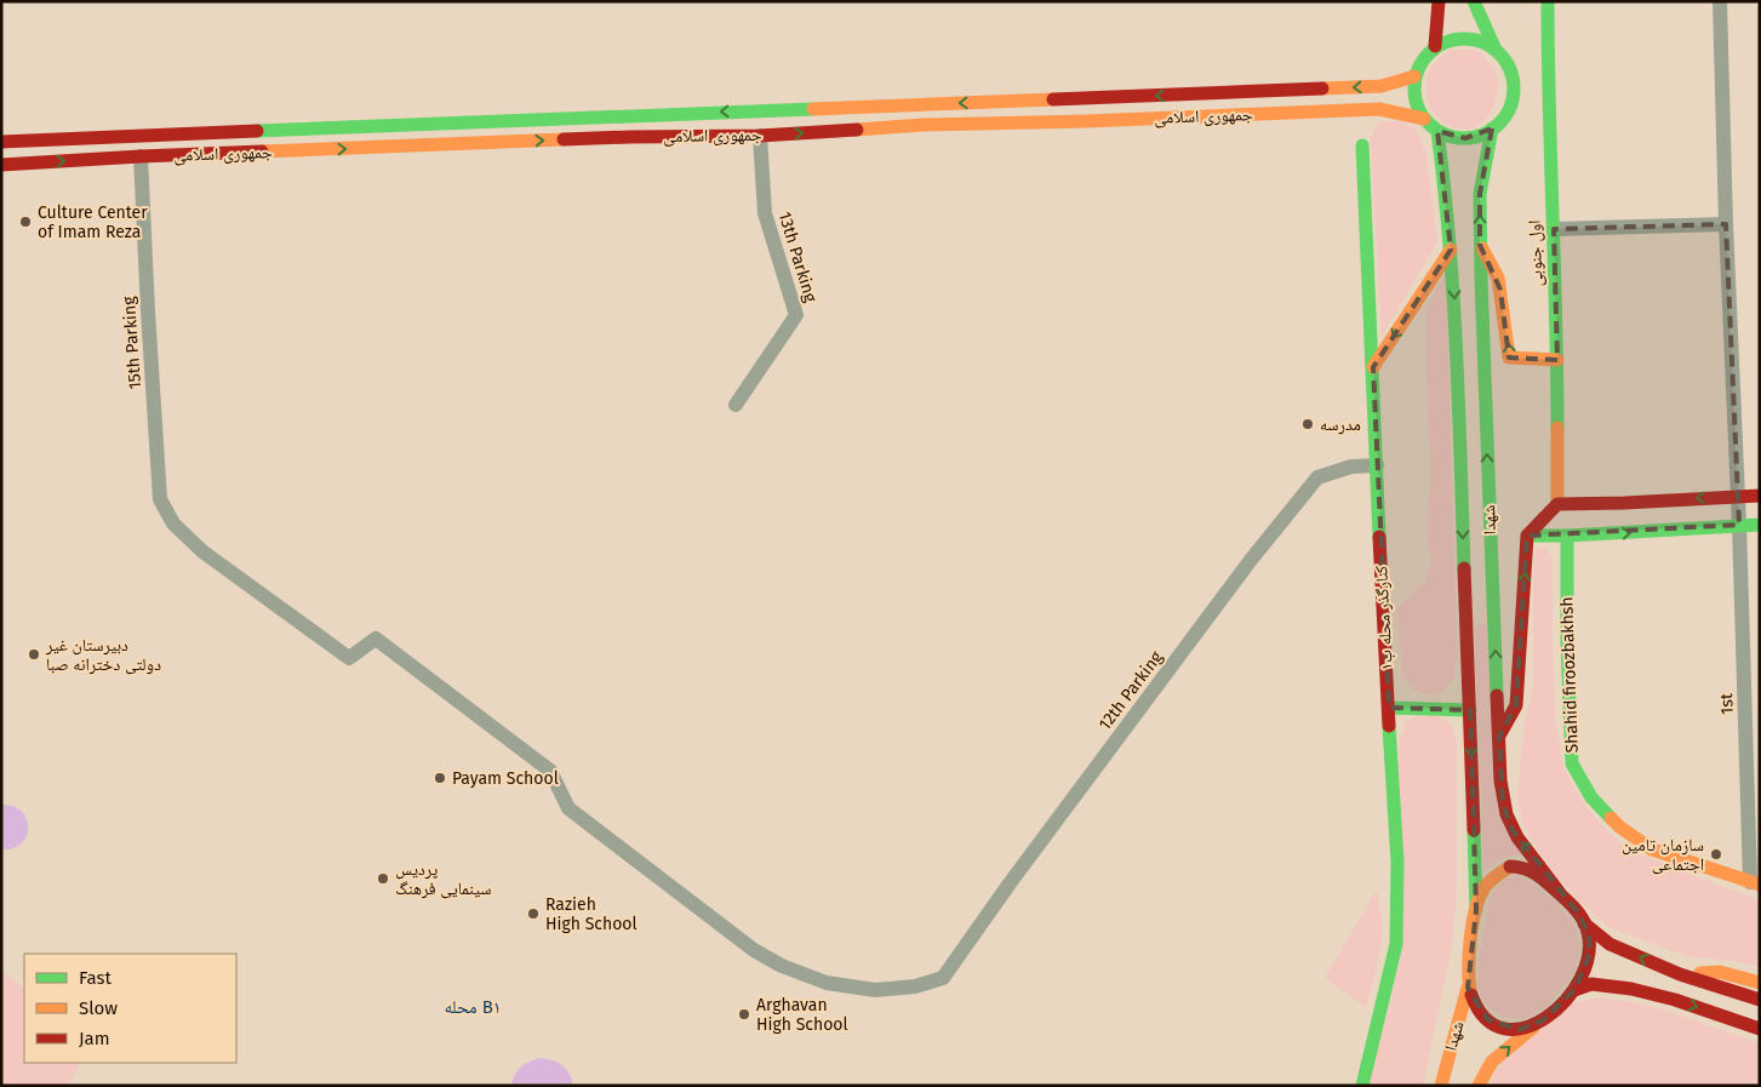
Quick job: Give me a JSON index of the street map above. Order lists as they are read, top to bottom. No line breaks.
{"streets":{"main road":["جمهوری اسلامی","اول جنوبی","شهدا","کنارگذر محله ب۱","Shahid firoozbakhsh"],"street":["13th Parking","15th Parking","12th Parking","1st"]},"crossings":[["جمهوری اسلامی","13th Parking"],["جمهوری اسلامی","15th Parking"],["جمهوری اسلامی","شهدا"],["15th Parking","12th Parking"],["کنارگذر محله ب۱","12th Parking"],["Shahid firoozbakhsh","1st"]],"districts":["محله B۱"],"places":["Culture Center of Imam Reza","مدرسه","دبیرستان غیر دولتی دخترانه صبا","Payam School","سازمان تامین اجتماعی","پردیس سینمایی فرهنگ","Razieh High School","Arghavan High School"],"legend":["Fast","Slow","Jam"]}
